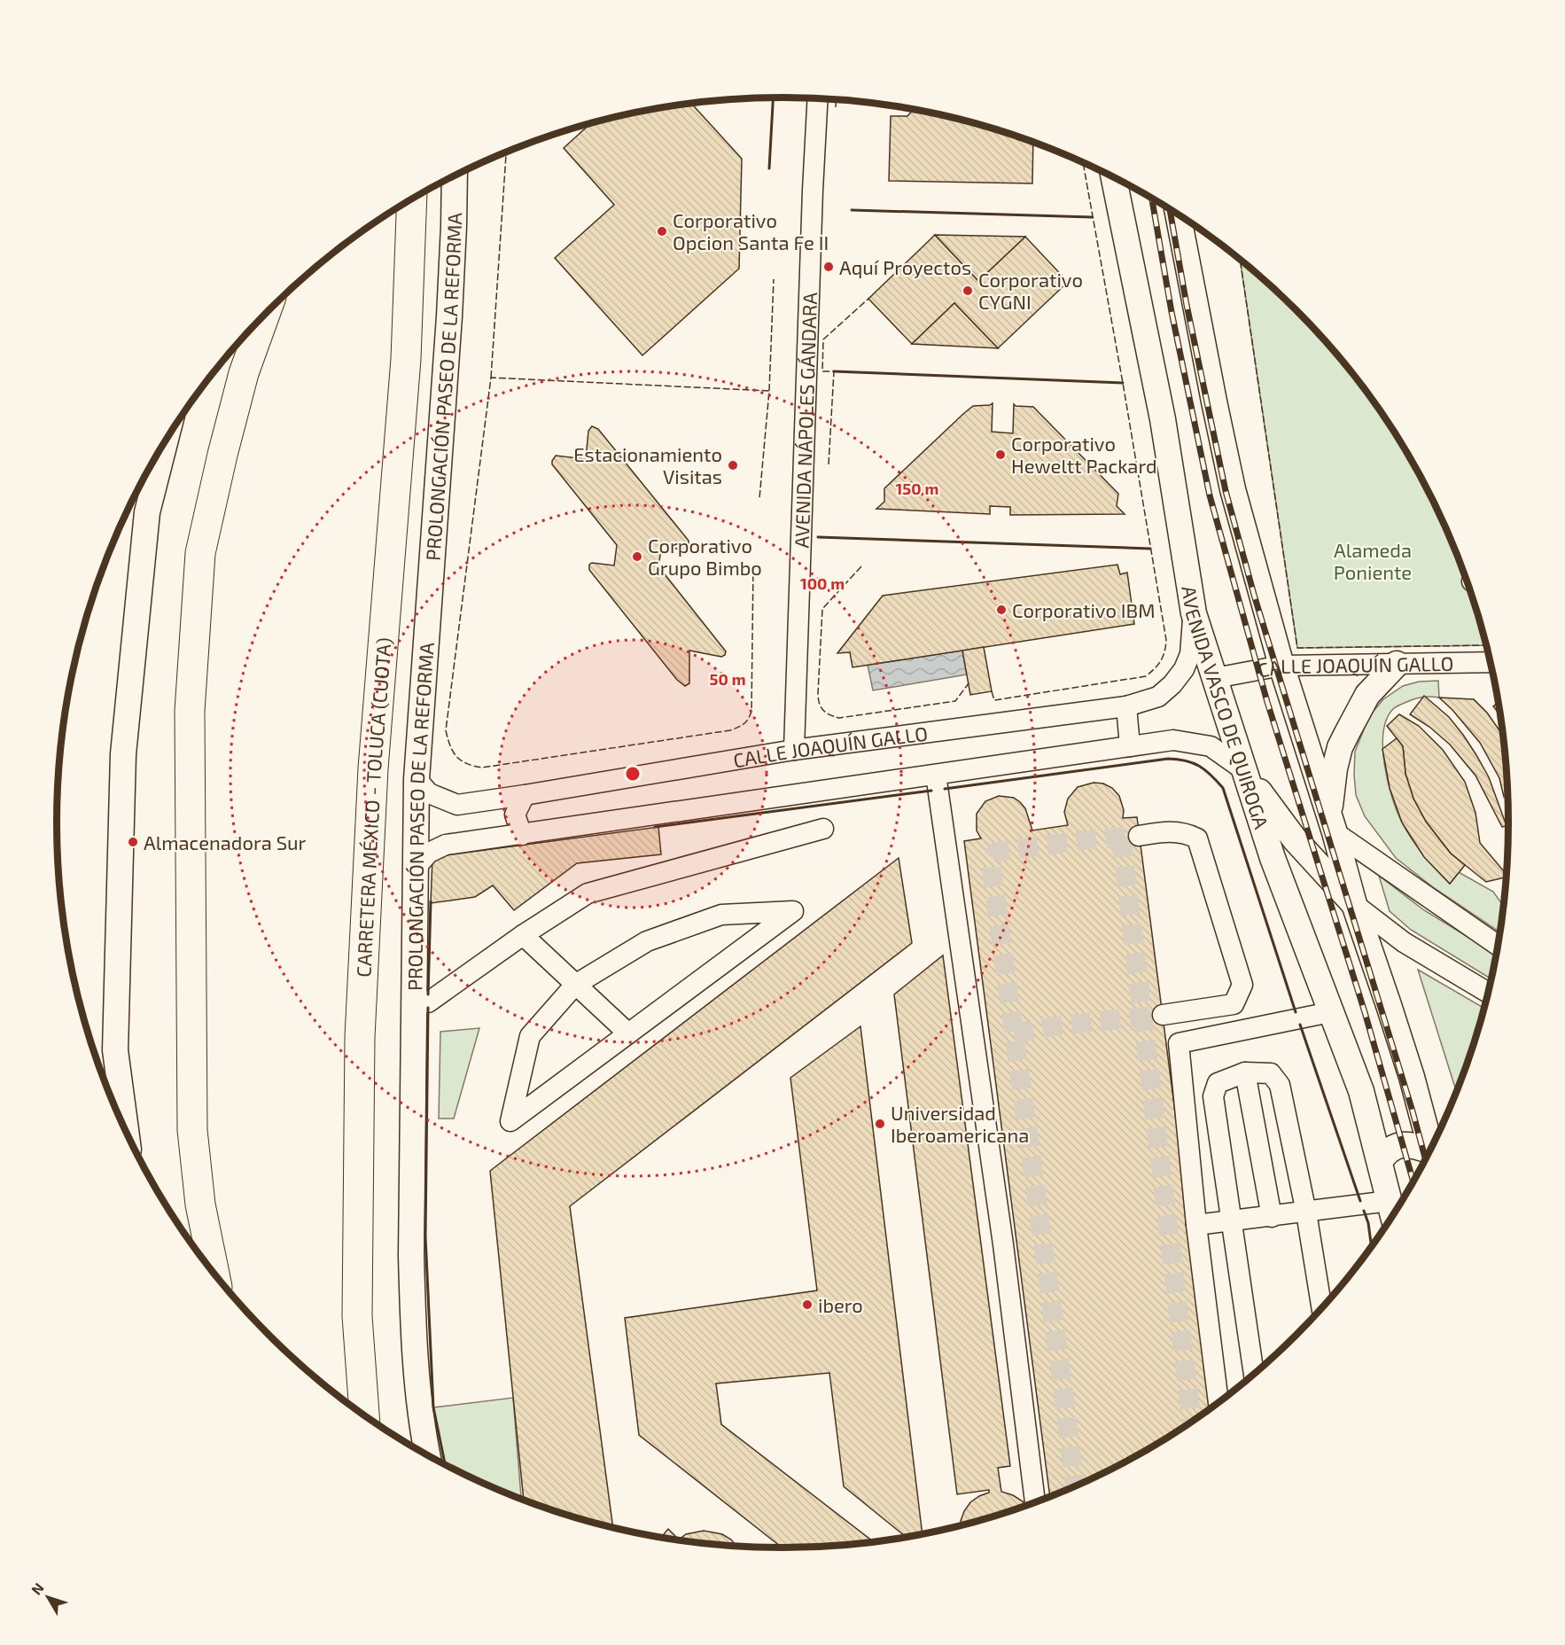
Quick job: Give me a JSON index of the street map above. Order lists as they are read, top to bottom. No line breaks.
{"streets":{"highway":["CARRETERA MÉXICO - TOLUCA (CUOTA)"],"main road":["PROLONGACIÓN PASEO DE LA REFORMA","AVENIDA VASCO DE QUIROGA"],"street":["AVENIDA NÁPOLES GÁNDARA","CALLE JOAQUÍN GALLO"]},"crossings":[["PROLONGACIÓN PASEO DE LA REFORMA","CALLE JOAQUÍN GALLO"],["AVENIDA NÁPOLES GÁNDARA","CALLE JOAQUÍN GALLO"],["CALLE JOAQUÍN GALLO","AVENIDA VASCO DE QUIROGA"]],"parks":["Alameda Poniente"],"places":["Corporativo Opcion Santa Fe II","Aquí Proyectos","Corporativo CYGNI","Corporativo Heweltt Packard","Estacionamiento Visitas","Corporativo Grupo Bimbo","Corporativo IBM","Almacenadora Sur","Universidad Iberoamericana","ibero"],"north":"top left","rings":["150 m","100 m","50 m"]}
